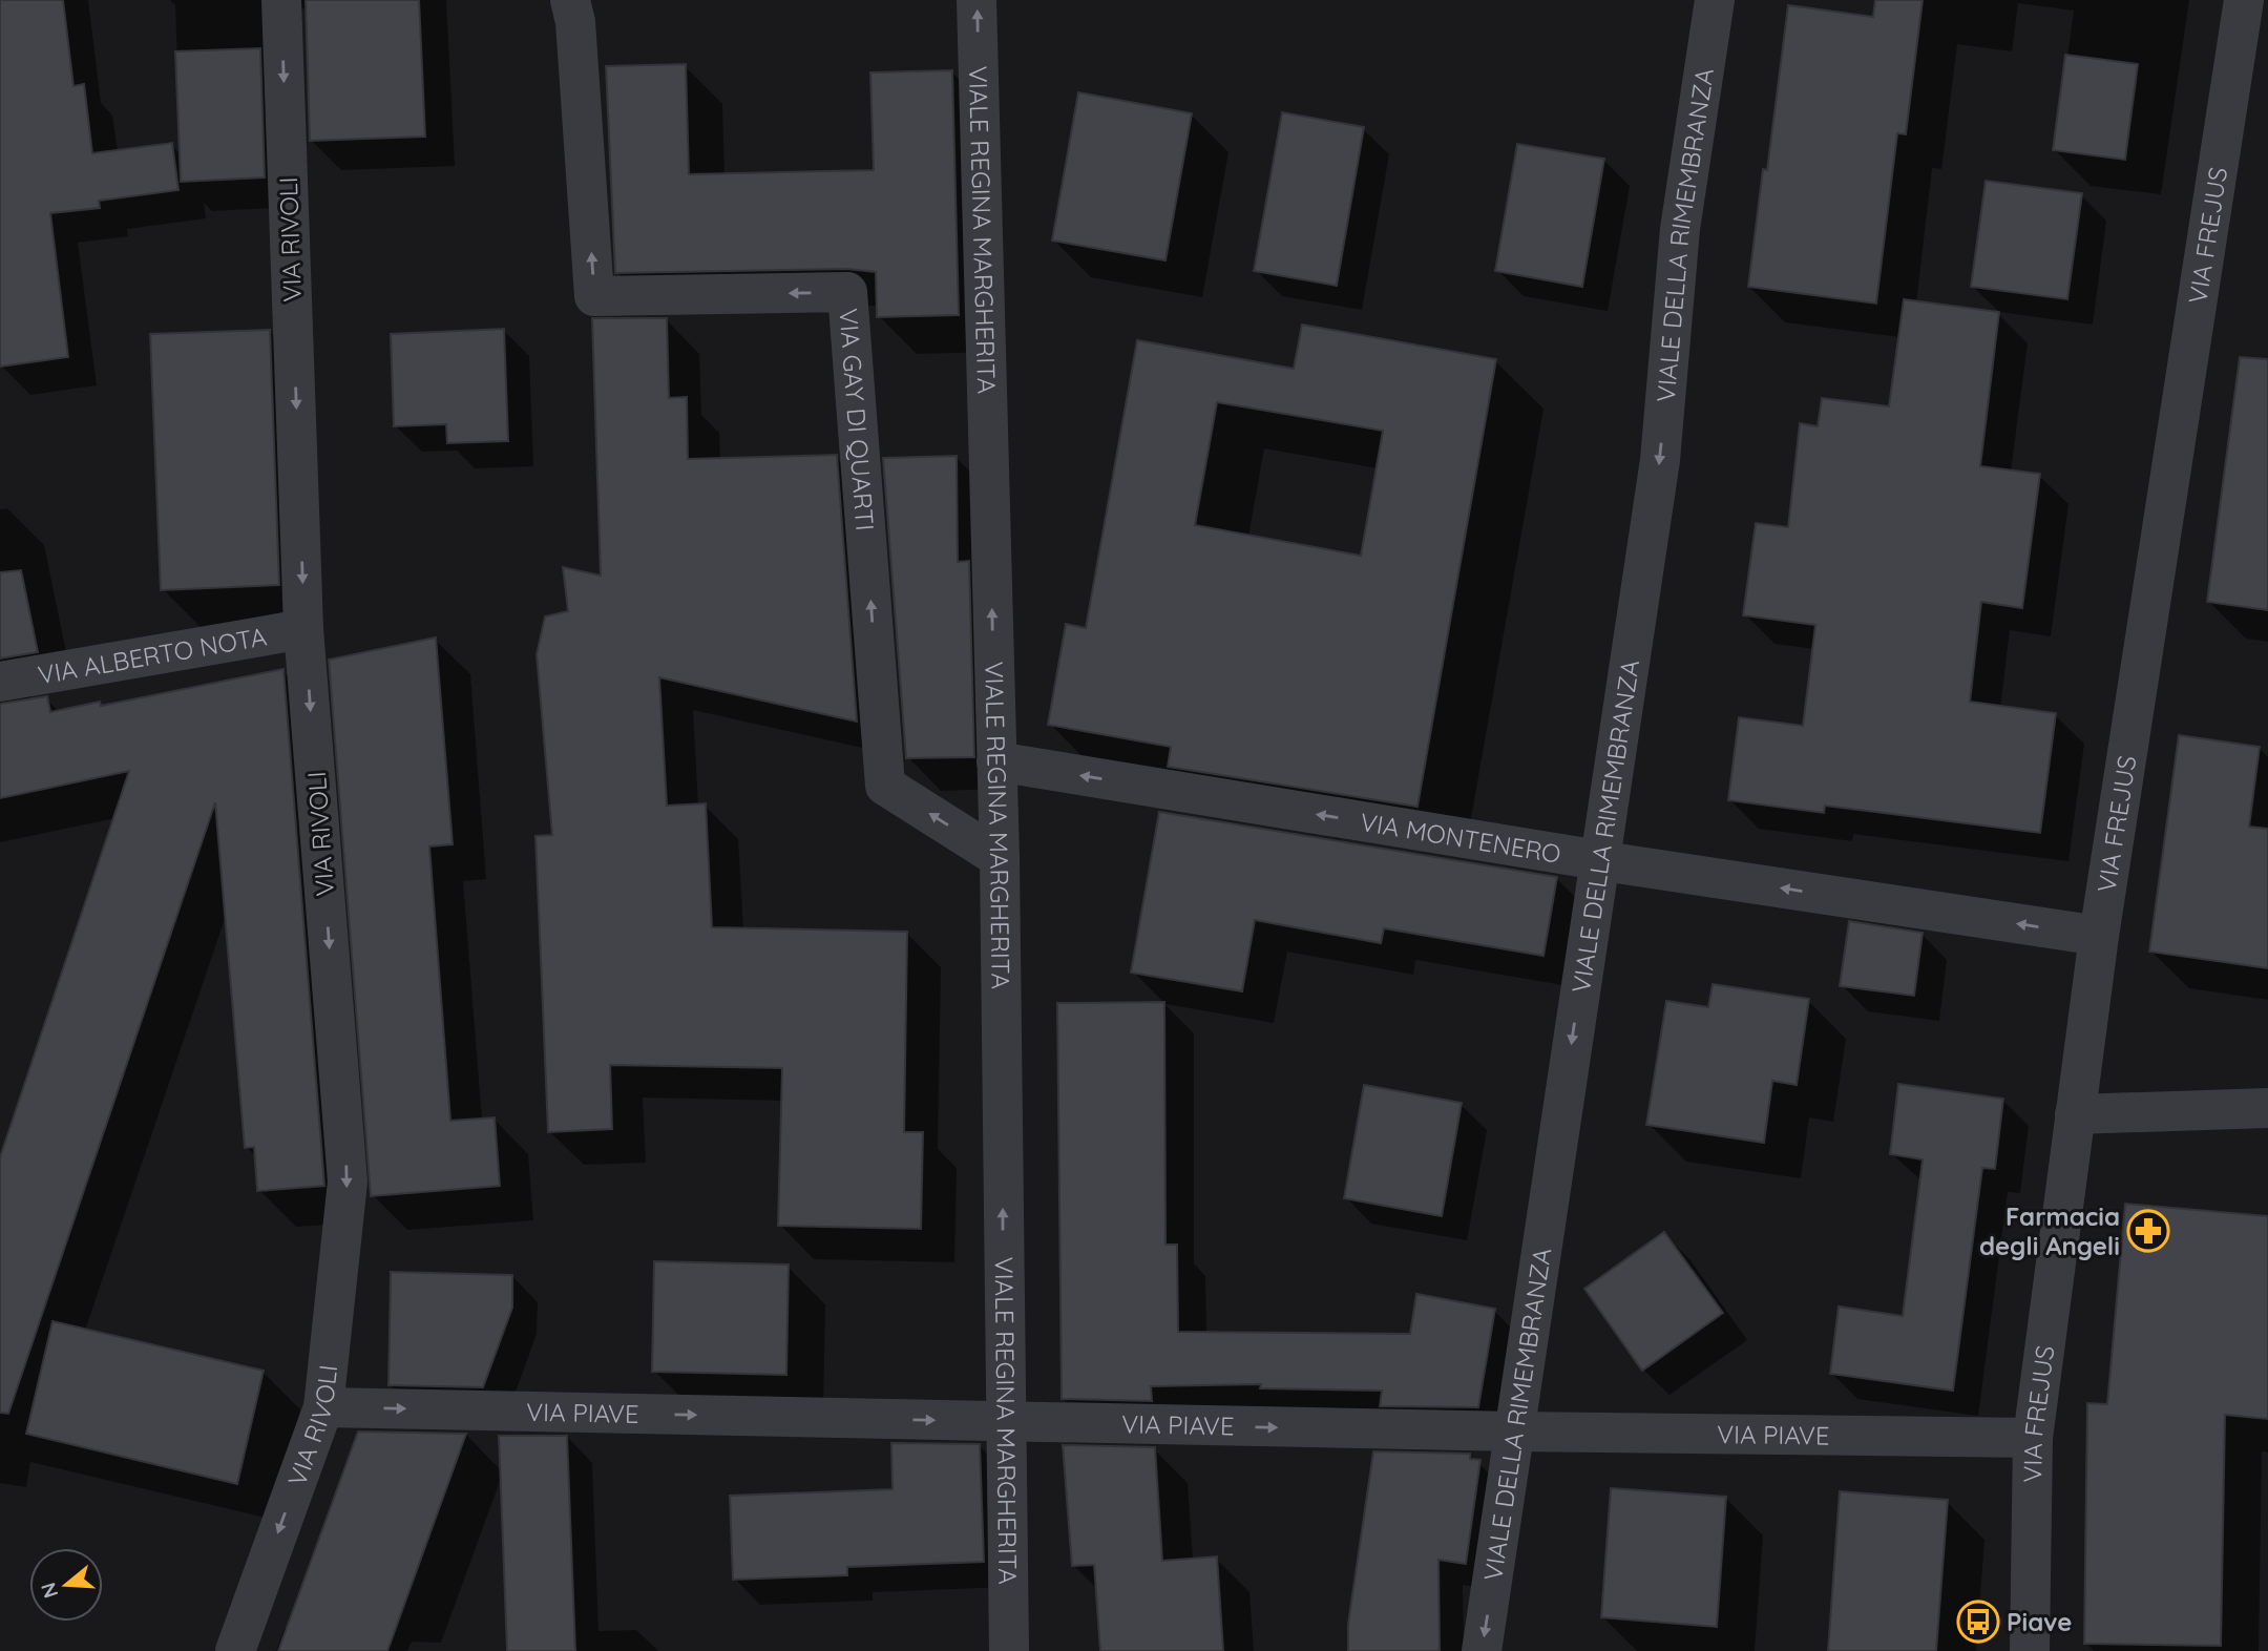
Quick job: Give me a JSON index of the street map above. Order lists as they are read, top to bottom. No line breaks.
{"streets":{"street":["VIALE REGINA MARGHERITA","VIA FREJUS","VIALE DELLA RIMEMBRANZA","VIA RIVOLI","VIA GAY DI QUARTI","VIA ALBERTO NOTA","VIA MONTENERO","VIA PIAVE"]},"crossings":[["VIALE REGINA MARGHERITA","VIA GAY DI QUARTI"],["VIALE REGINA MARGHERITA","VIA MONTENERO"],["VIALE REGINA MARGHERITA","VIA PIAVE"],["VIA FREJUS","VIA MONTENERO"],["VIA FREJUS","VIA PIAVE"],["VIALE DELLA RIMEMBRANZA","VIA MONTENERO"],["VIALE DELLA RIMEMBRANZA","VIA PIAVE"],["VIA RIVOLI","VIA ALBERTO NOTA"],["VIA RIVOLI","VIA PIAVE"]],"one_way":["VIALE REGINA MARGHERITA","VIALE DELLA RIMEMBRANZA","VIA RIVOLI","VIA GAY DI QUARTI","VIA MONTENERO","VIA PIAVE"],"places":{"pharmacy":["Farmacia degli Angeli"],"bus stop":["Piave"]},"north":"left"}
